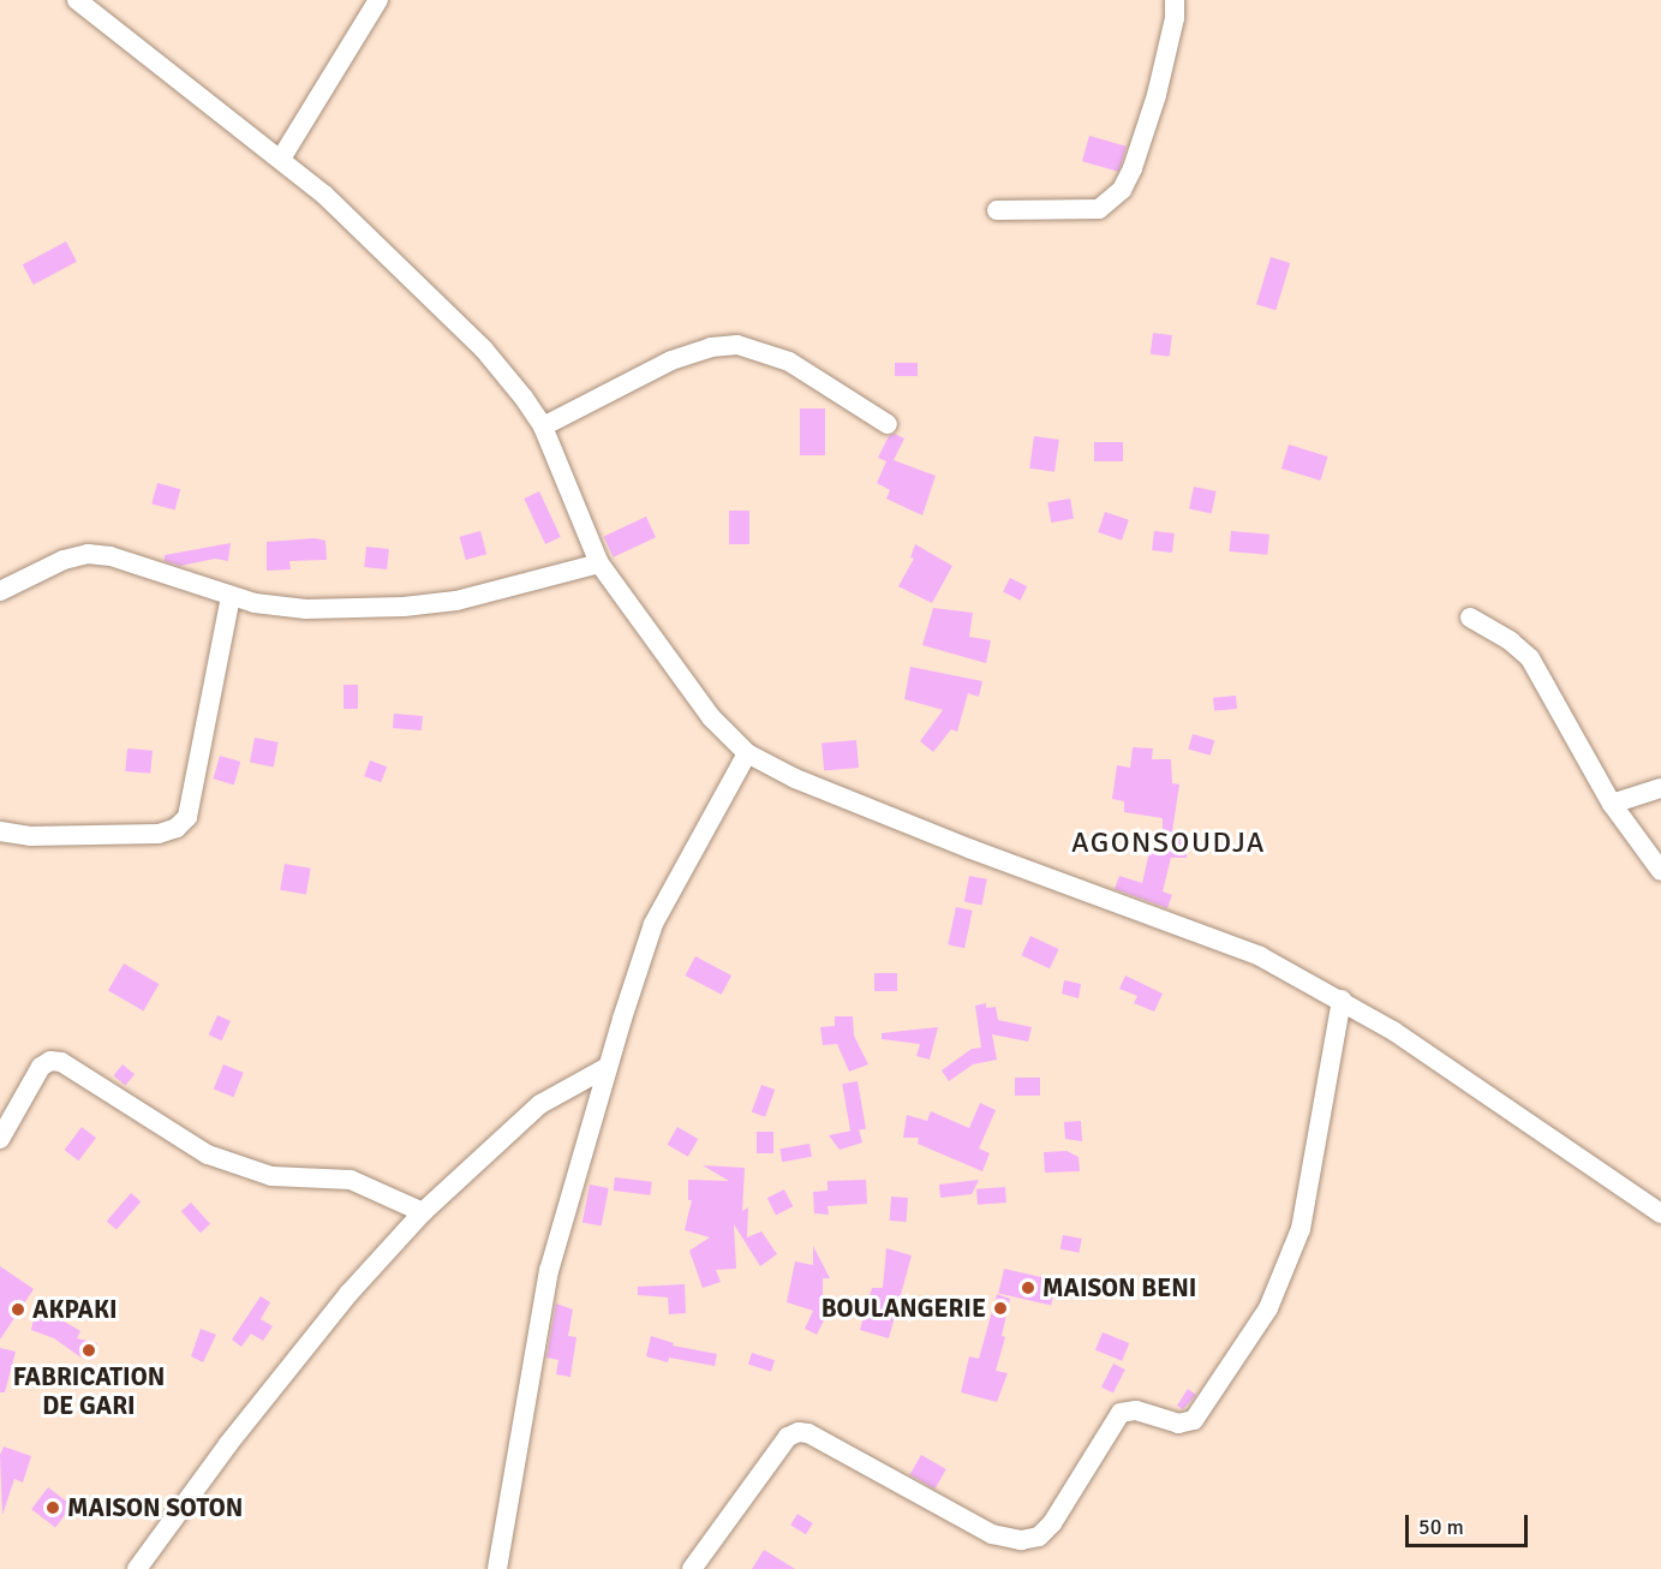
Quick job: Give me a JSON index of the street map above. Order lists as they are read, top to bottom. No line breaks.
{"districts":["AGONSOUDJA"],"places":["MAISON BENI","BOULANGERIE","AKPAKI","FABRICATION DE GARI","MAISON SOTON"],"scale_bar":"50 m"}
